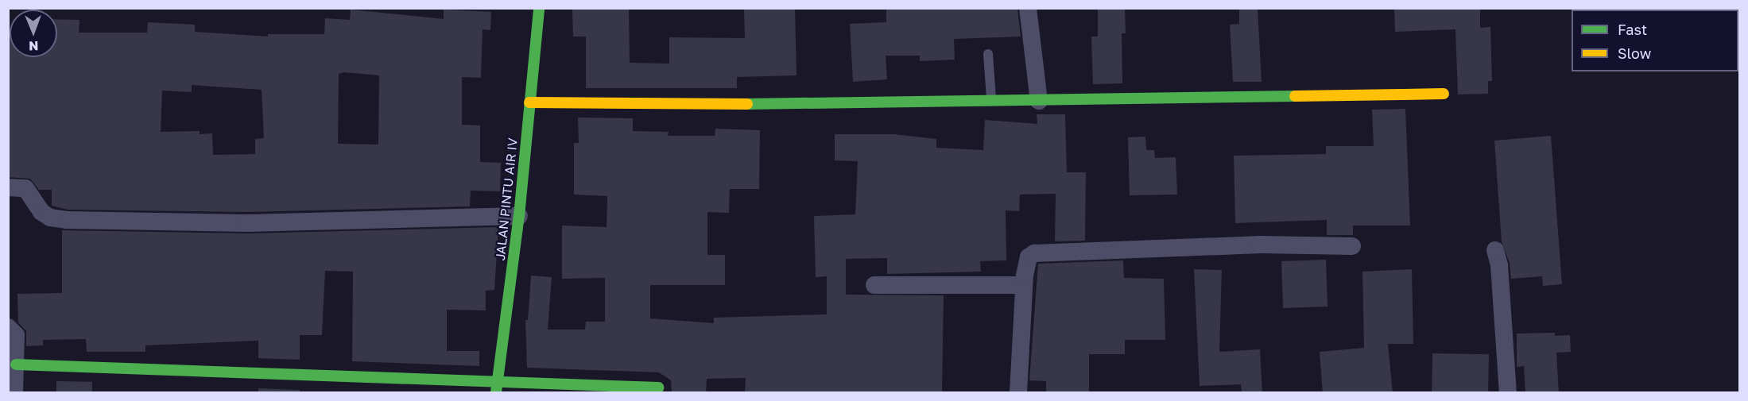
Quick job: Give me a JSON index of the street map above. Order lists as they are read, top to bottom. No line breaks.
{"streets":{"street":["JALAN PINTU AIR IV"]},"legend":["Fast","Slow"],"north":"bottom"}
